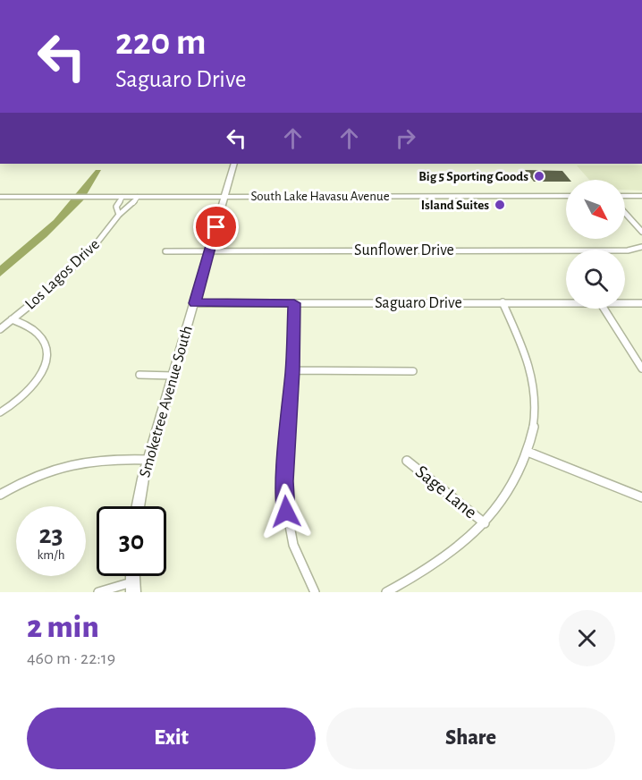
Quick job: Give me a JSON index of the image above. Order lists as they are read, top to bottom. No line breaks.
{"streets":{"main road":["South Lake Havasu Avenue","Smoketree Avenue South"],"street":["Sunflower Drive","Los Lagos Drive","Saguaro Drive","Sage Lane"]},"crossings":[["South Lake Havasu Avenue","Los Lagos Drive"],["South Lake Havasu Avenue","Smoketree Avenue South"],["Sunflower Drive","Smoketree Avenue South"],["Saguaro Drive","Smoketree Avenue South"]],"places":["Big 5 Sporting Goods","Island Suites"],"north":"bottom right","page":{"turn":["220 m","Saguaro Drive"],"speed":"23 km/h","limit":"30","heading":["2 min","460 m · 22:19"],"buttons":["Exit","Share"]}}
